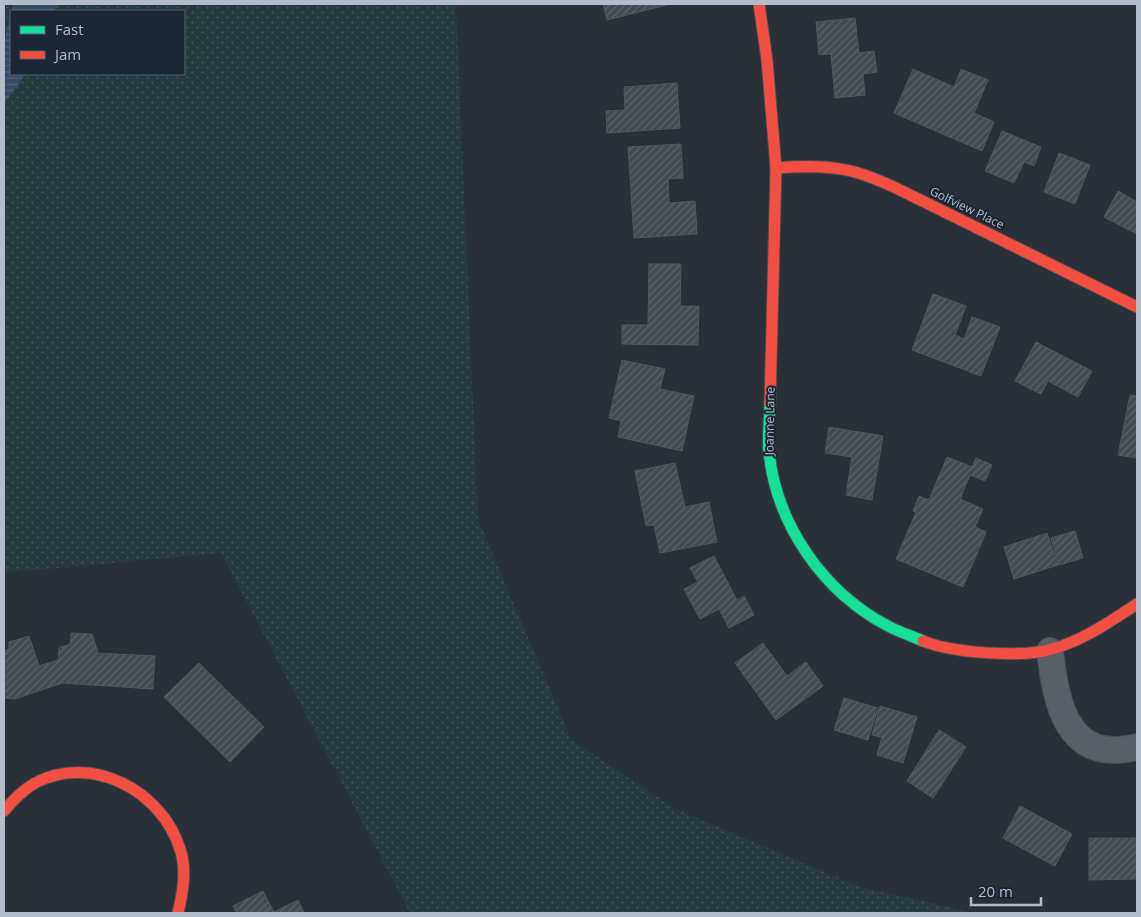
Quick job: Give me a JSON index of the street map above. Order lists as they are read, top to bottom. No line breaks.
{"streets":{"street":["Golfview Place","Joanne Lane"]},"crossings":[["Golfview Place","Joanne Lane"]],"legend":["Fast","Jam"],"scale_bar":"20 m"}
